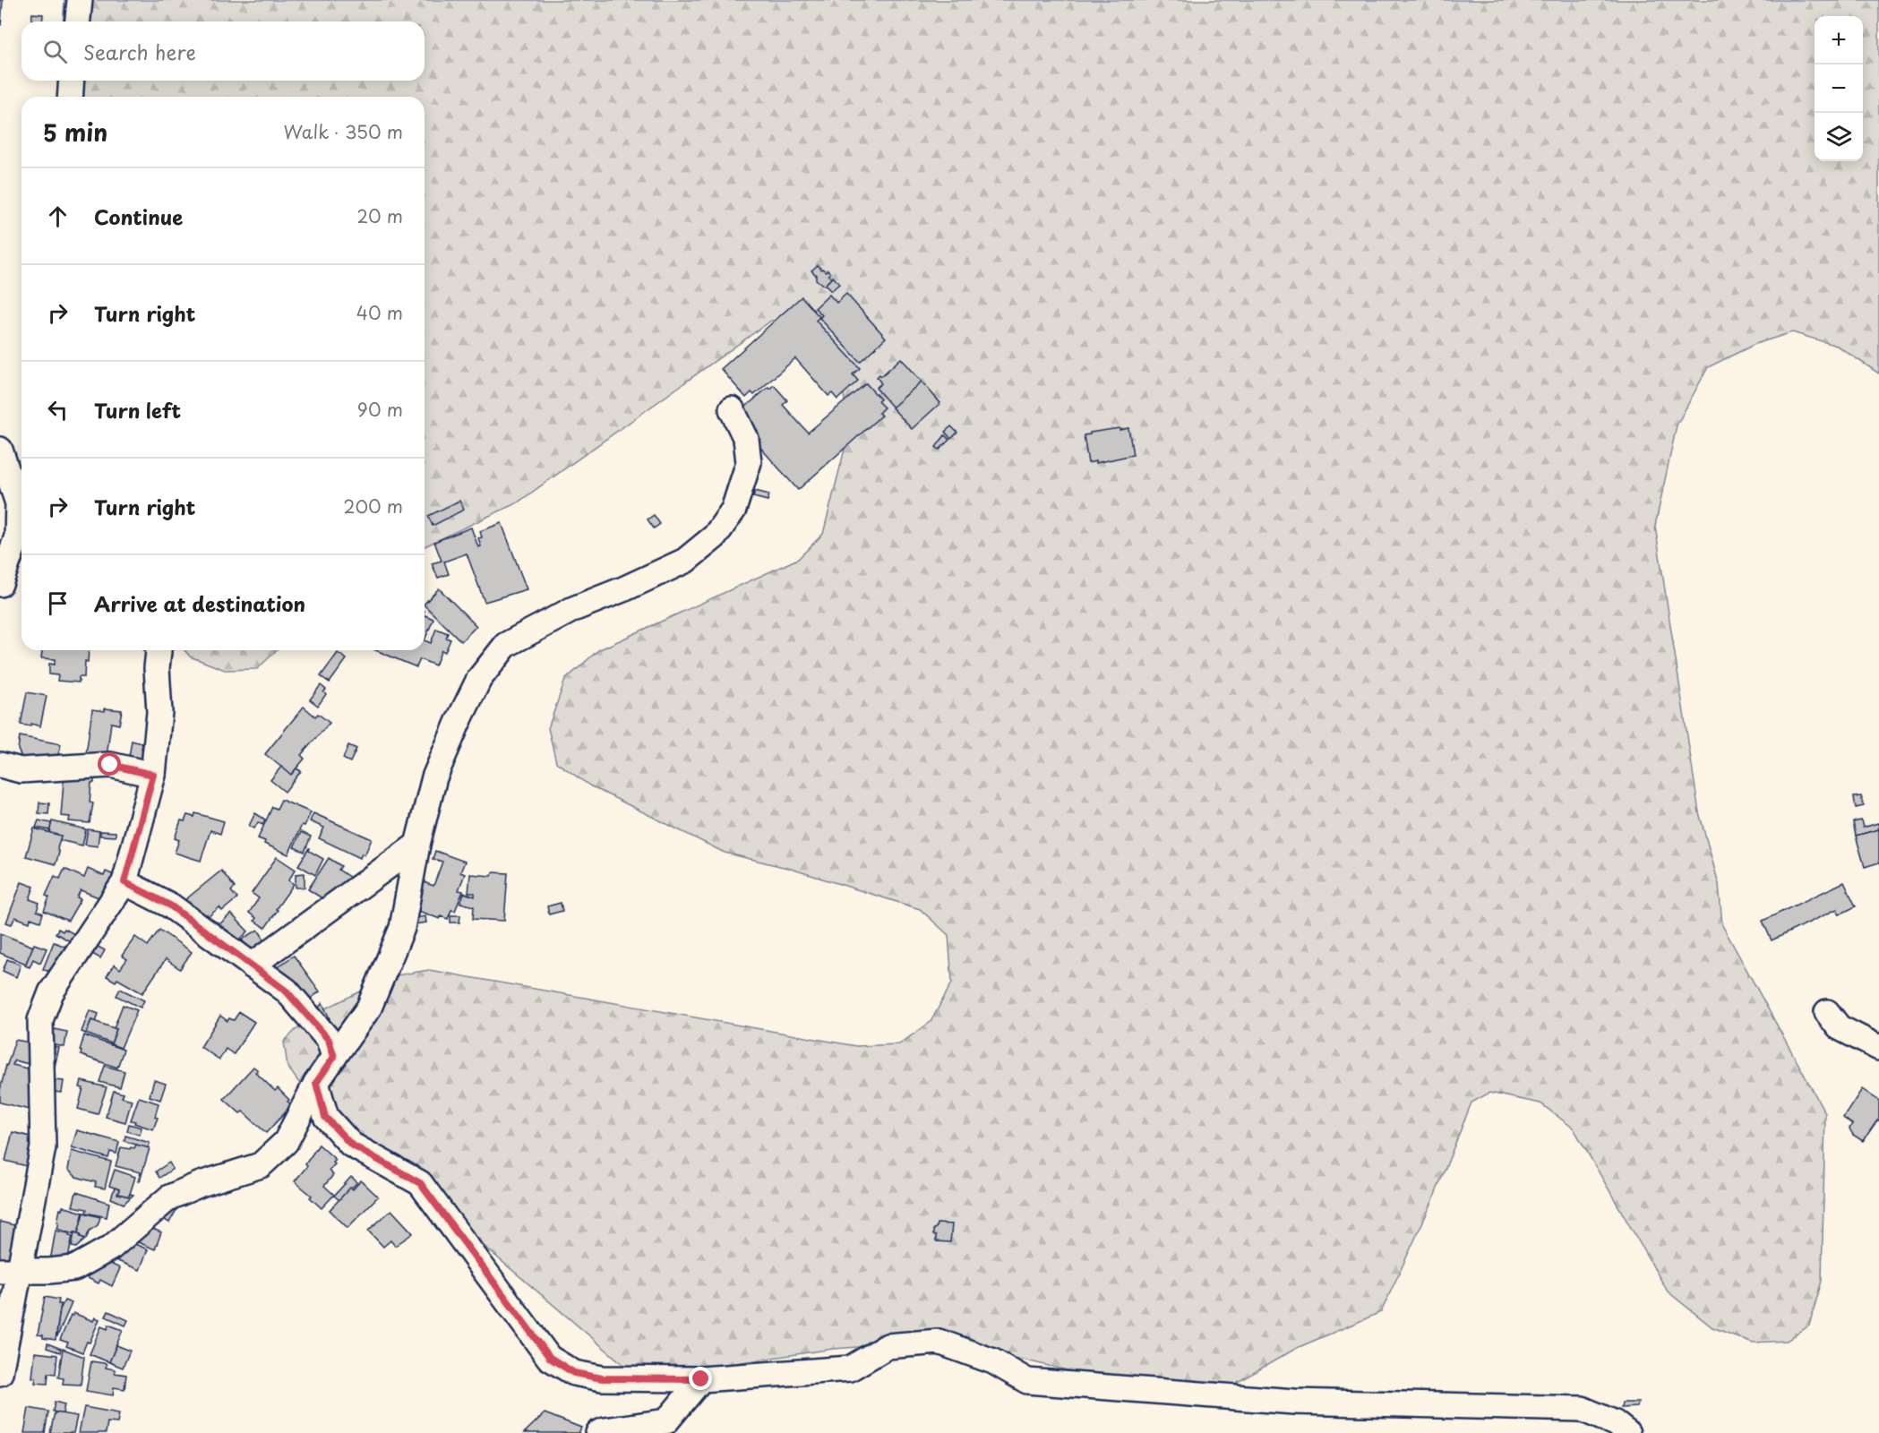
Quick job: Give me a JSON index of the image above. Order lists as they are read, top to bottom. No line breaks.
{"page":{"map_buttons":["+","−"],"search":"Search here","heading":["5 min","Walk · 350 m"],"list":[["Continue","20 m"],["Turn right","40 m"],["Turn left","90 m"],["Turn right","200 m"],"Arrive at destination"]}}
